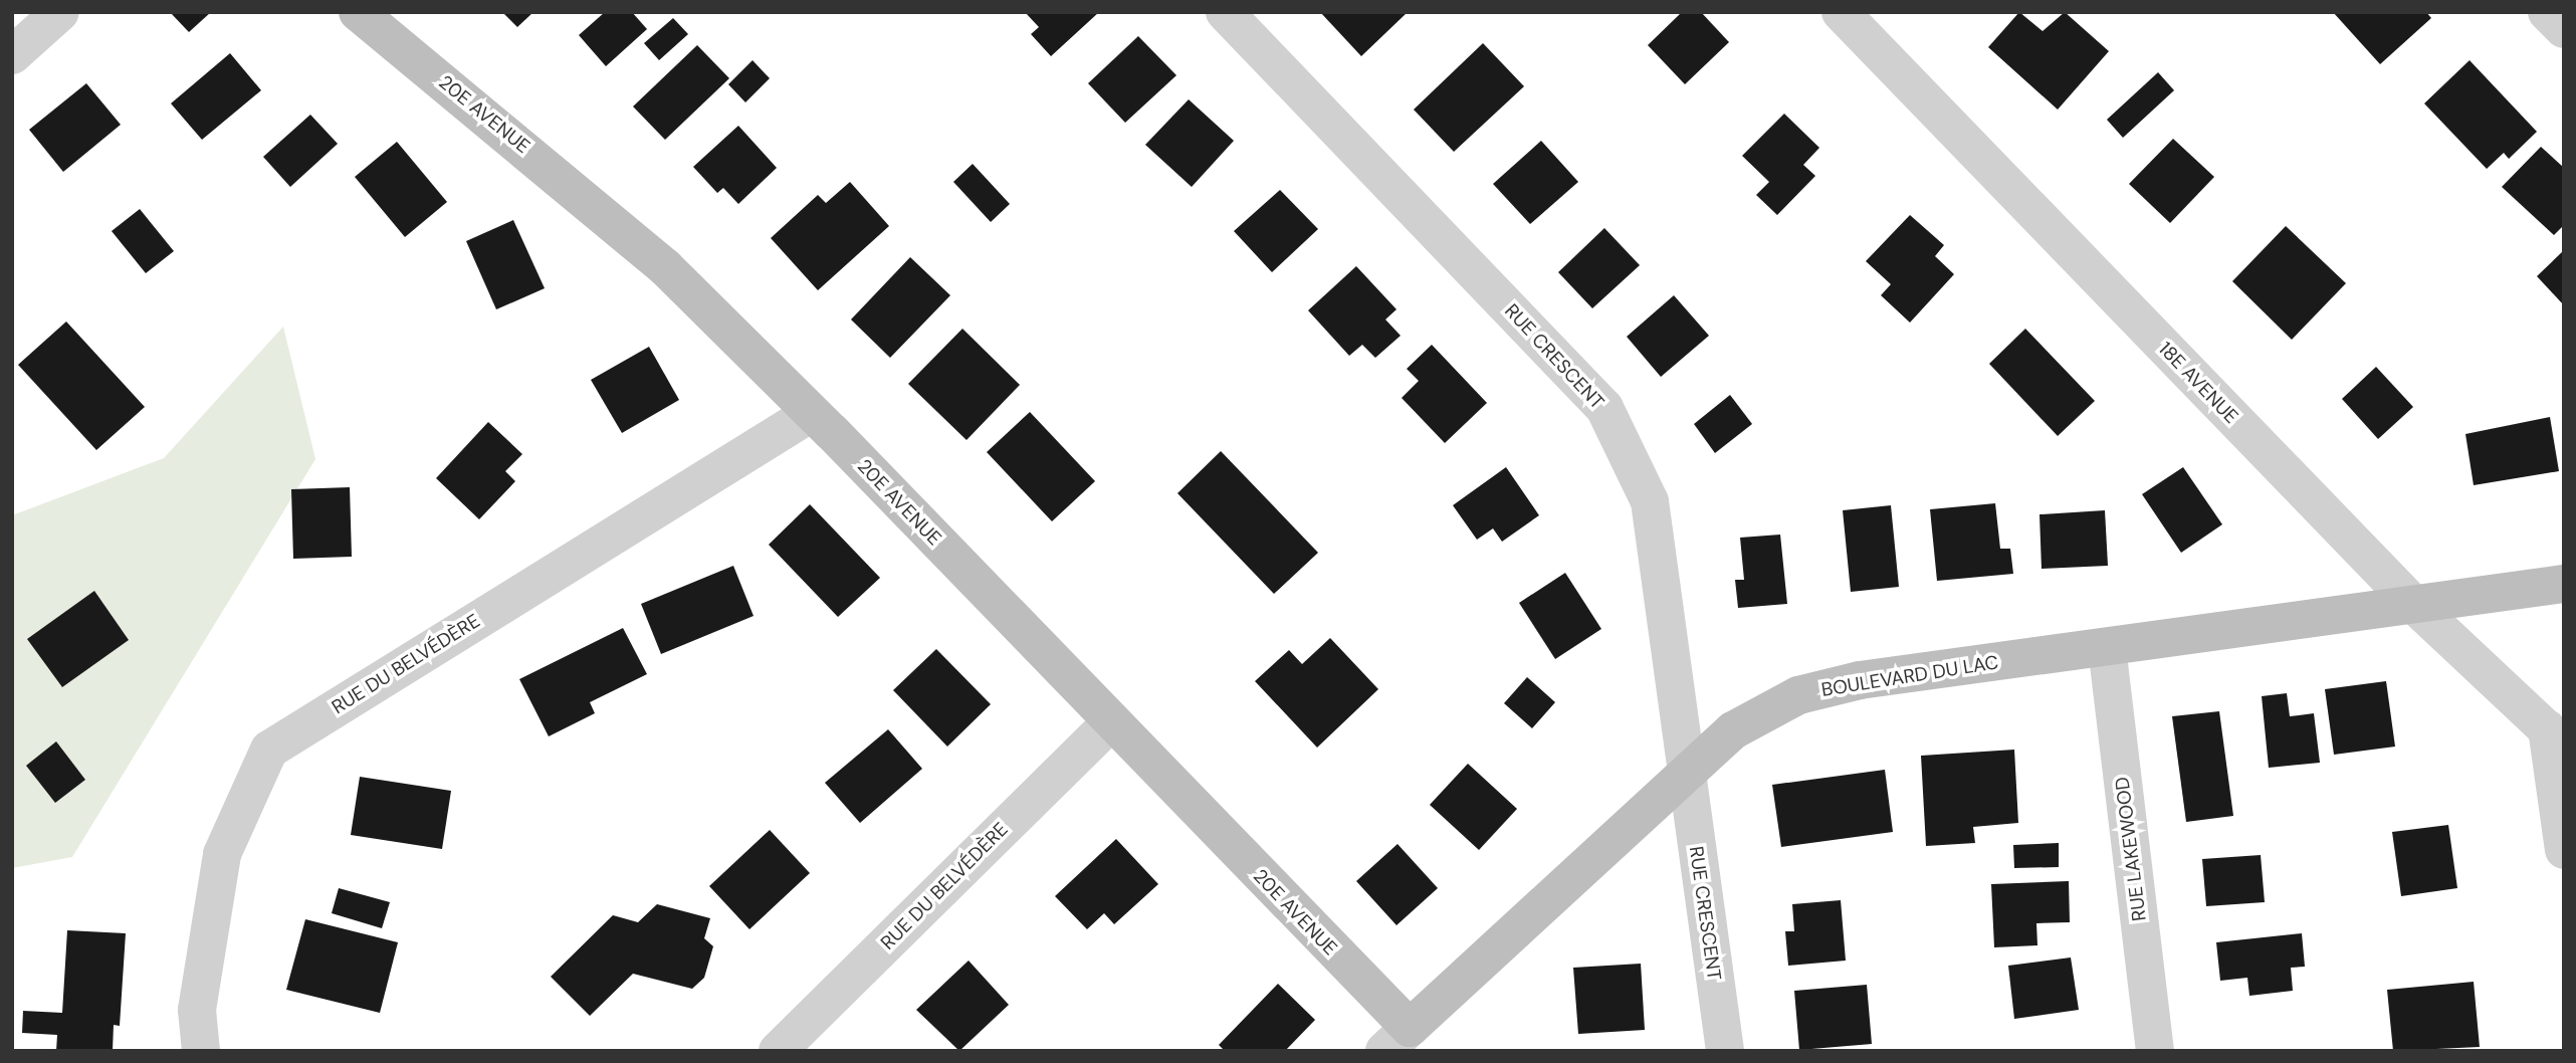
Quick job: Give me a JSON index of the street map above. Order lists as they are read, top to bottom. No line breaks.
{"streets":{"street":["20E AVENUE","RUE CRESCENT","18E AVENUE","RUE DU BELVÉDÈRE","BOULEVARD DU LAC","RUE LAKEWOOD"]},"crossings":[["20E AVENUE","RUE DU BELVÉDÈRE"],["20E AVENUE","BOULEVARD DU LAC"],["RUE CRESCENT","BOULEVARD DU LAC"],["18E AVENUE","BOULEVARD DU LAC"],["BOULEVARD DU LAC","RUE LAKEWOOD"]]}
